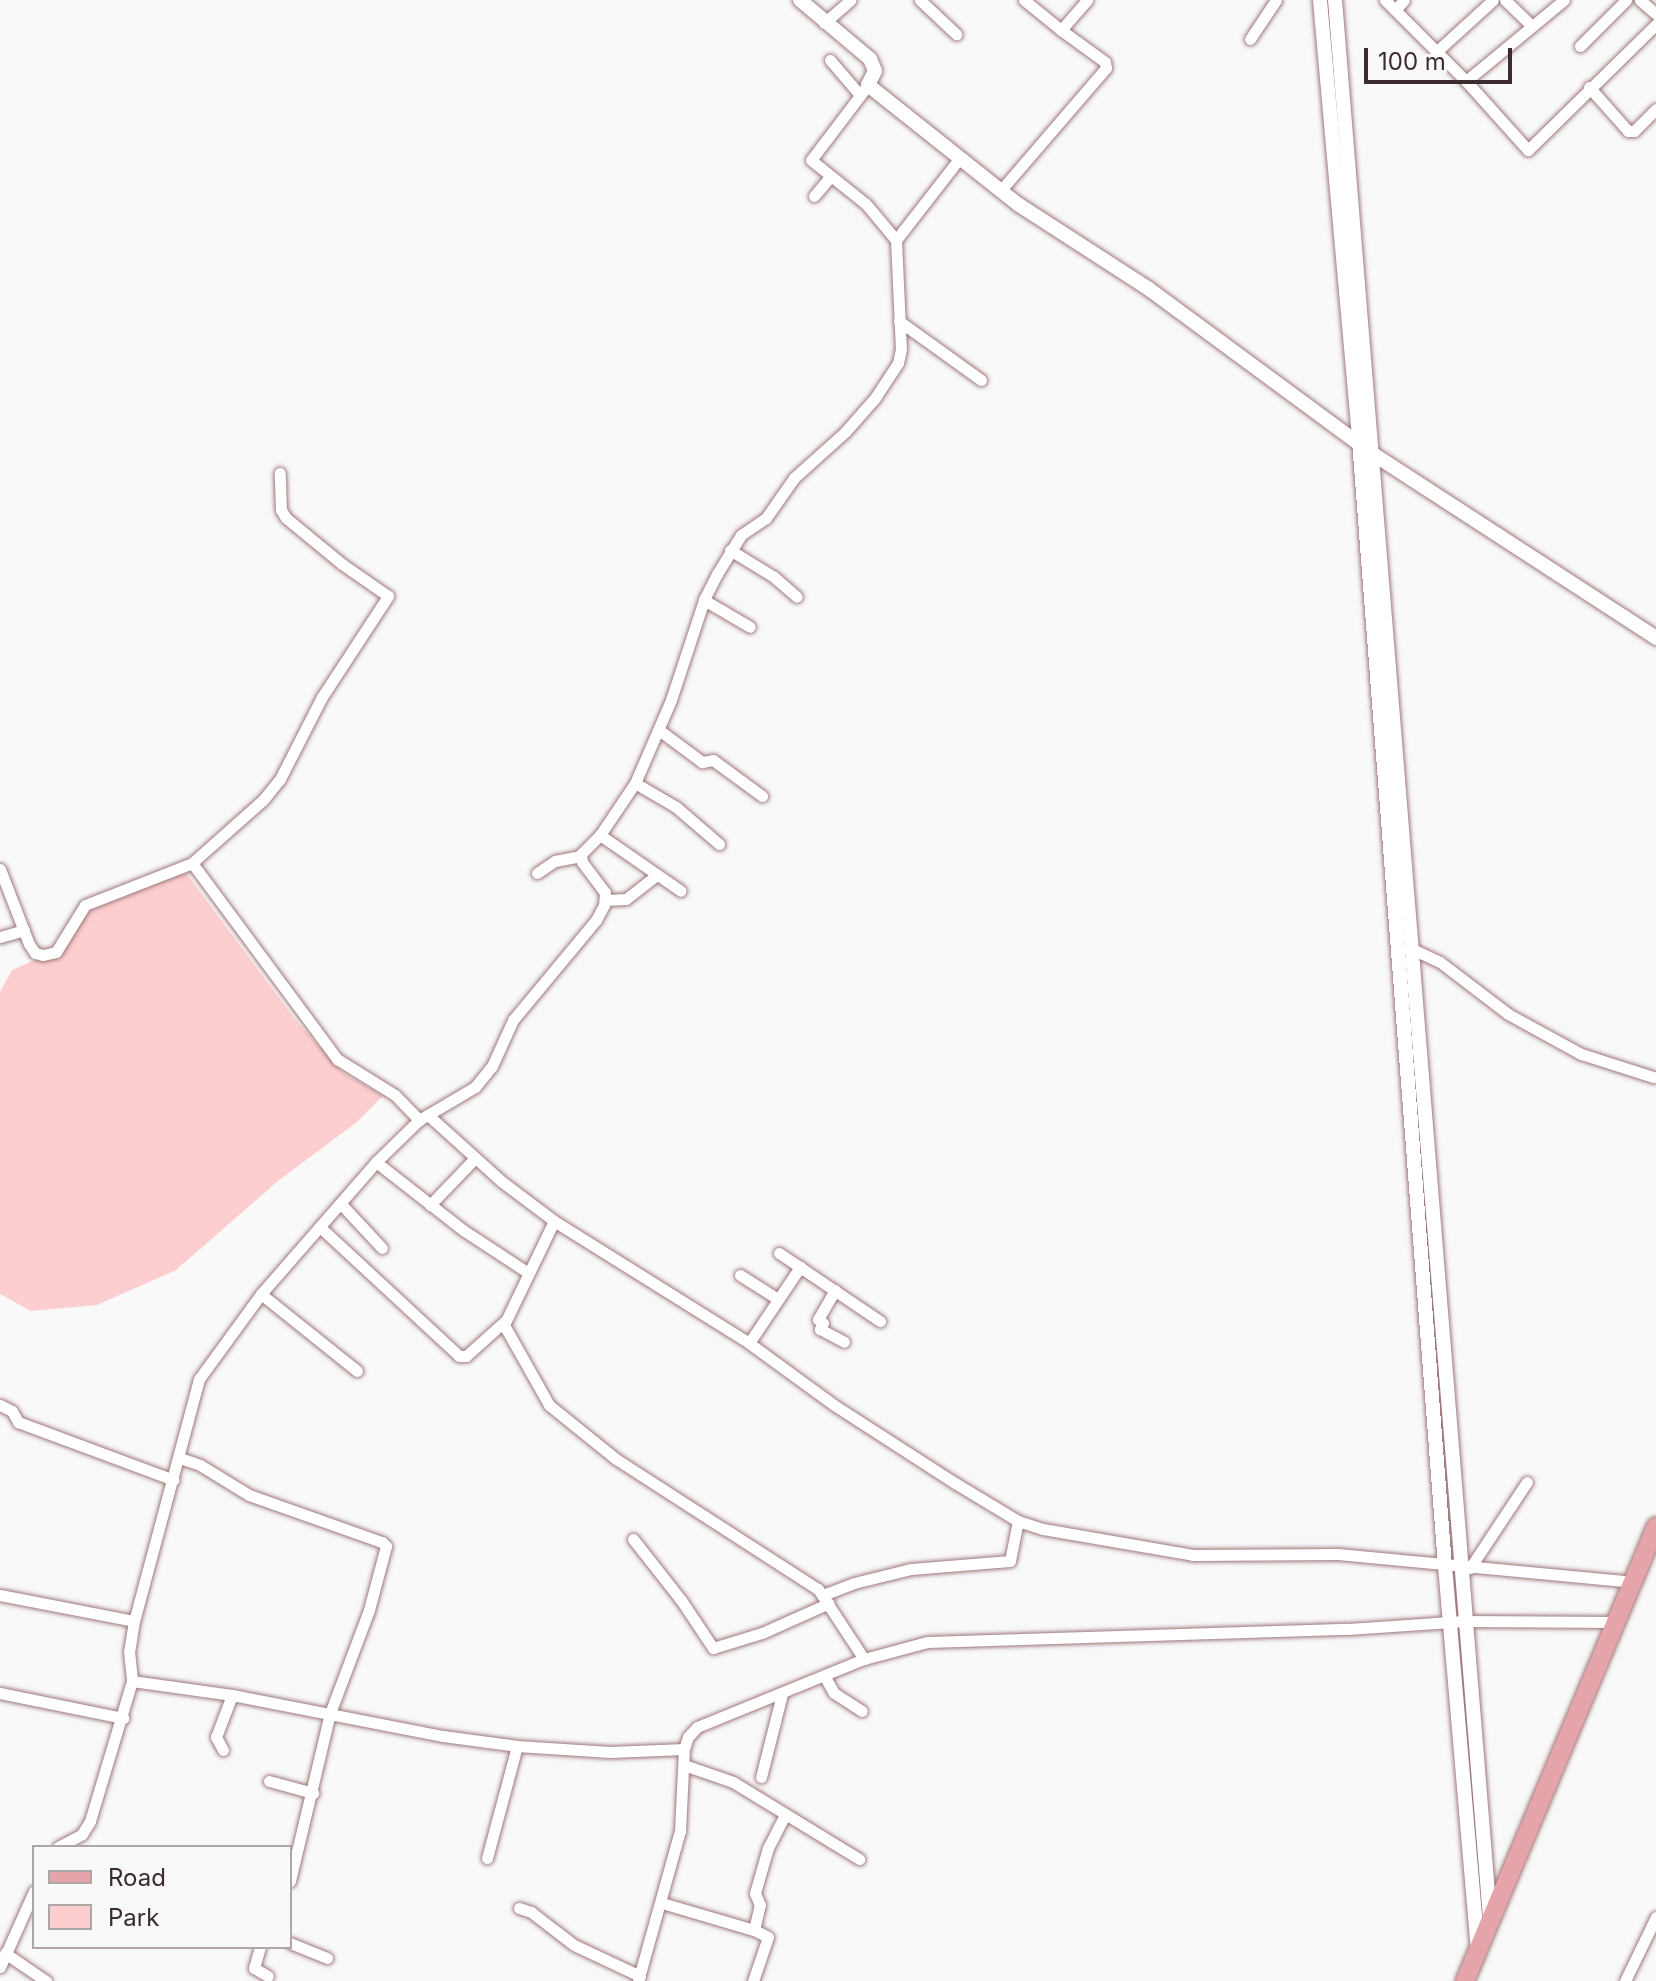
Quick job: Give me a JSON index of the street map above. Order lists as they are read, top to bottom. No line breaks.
{"legend":["Road","Park"],"scale_bar":"100 m"}
